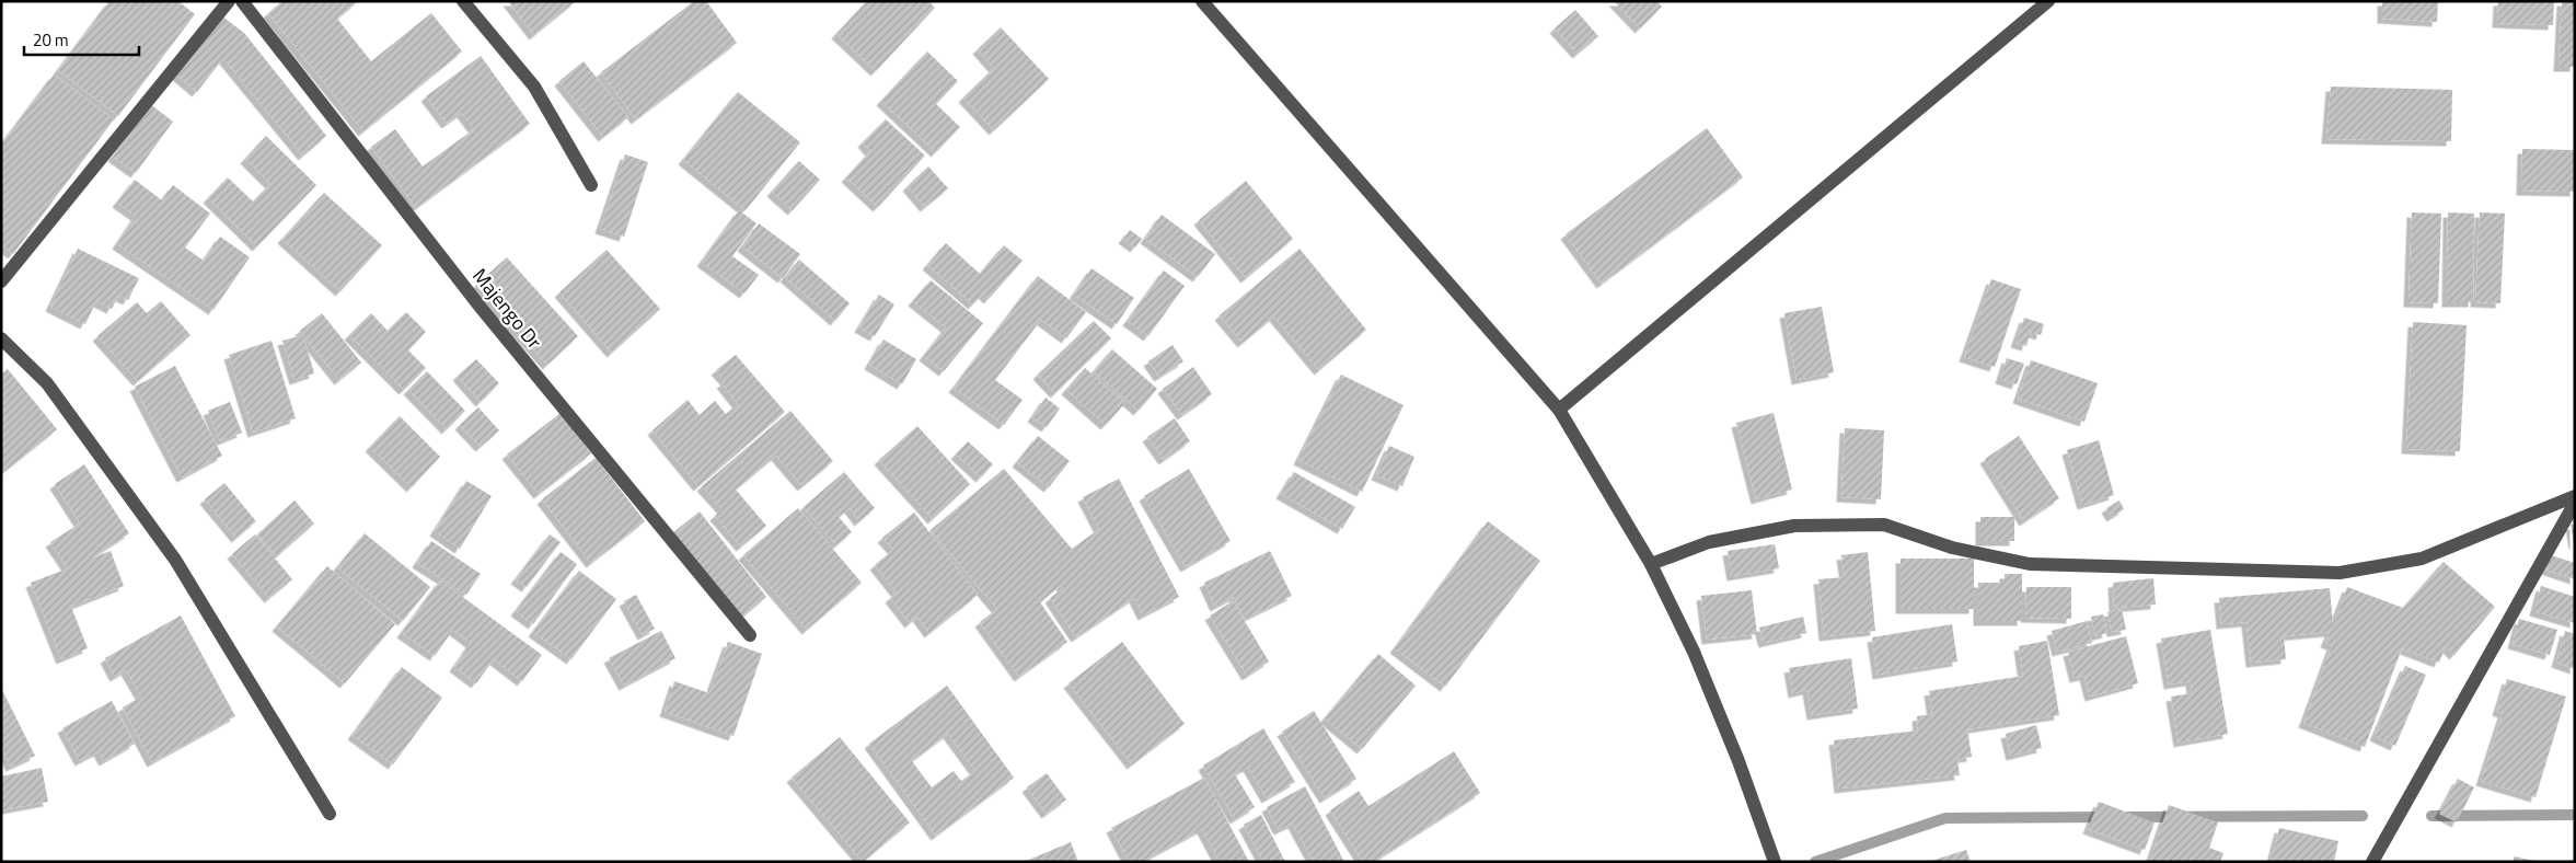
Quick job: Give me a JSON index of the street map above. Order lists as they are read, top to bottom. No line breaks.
{"streets":{"street":["Majengo Dr"]},"scale_bar":"20 m"}
